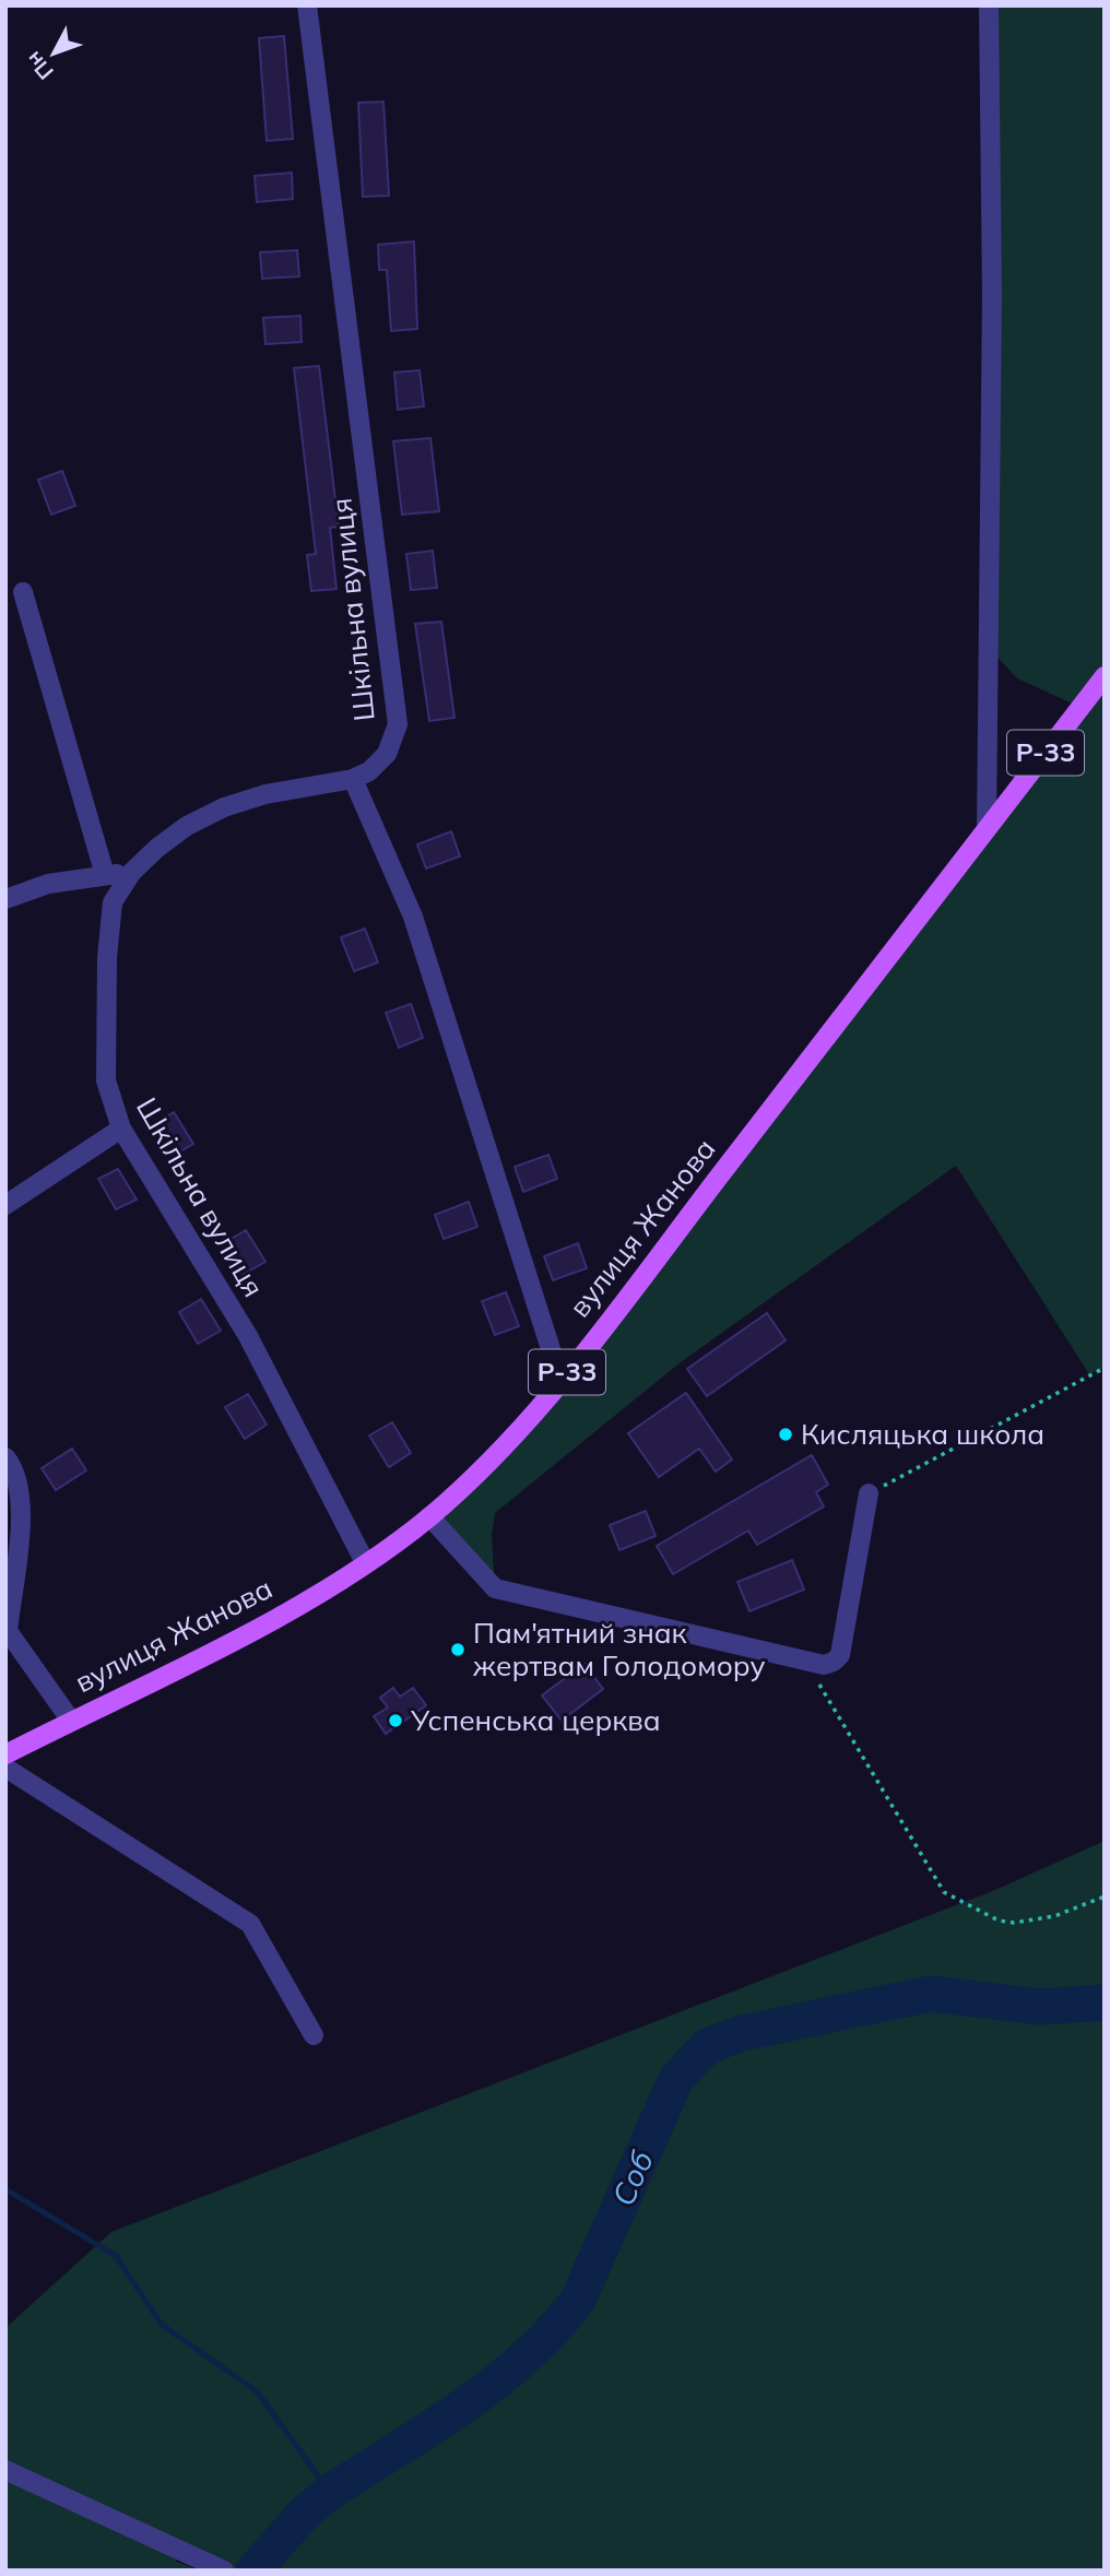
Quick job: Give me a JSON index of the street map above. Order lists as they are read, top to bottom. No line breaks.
{"streets":{"main road":["Р-33","вулиця Жанова"],"street":["Шкільна вулиця"]},"crossings":[["Шкільна вулиця","вулиця Жанова"],["Р-33","вулиця Жанова"]],"water":["Соб"],"places":["Кисляцька школа","Пам'ятний знак жертвам Голодомору","Успенська церква"],"north":"bottom left"}
